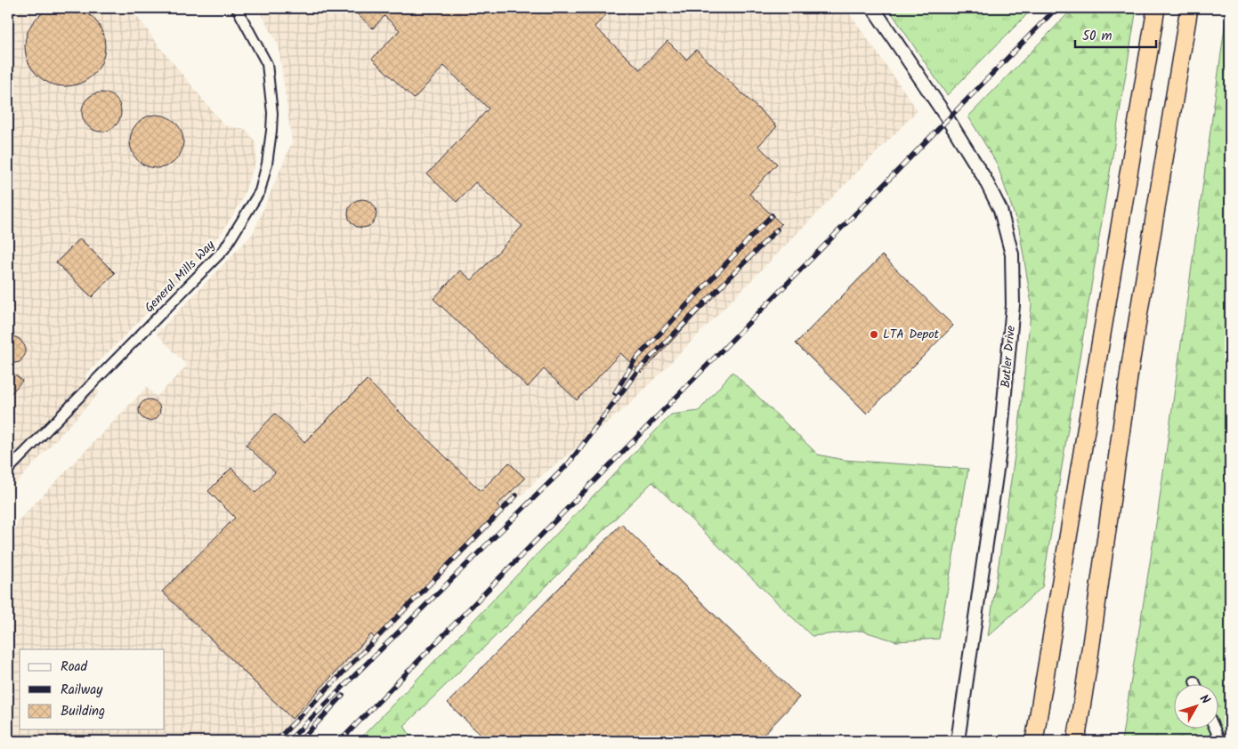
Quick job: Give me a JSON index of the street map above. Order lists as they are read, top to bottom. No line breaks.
{"streets":{"street":["General Mills Way","Butler Drive"]},"places":["LTA Depot"],"legend":["Road","Railway","Building"],"scale_bar":"50 m","north":"top right"}
